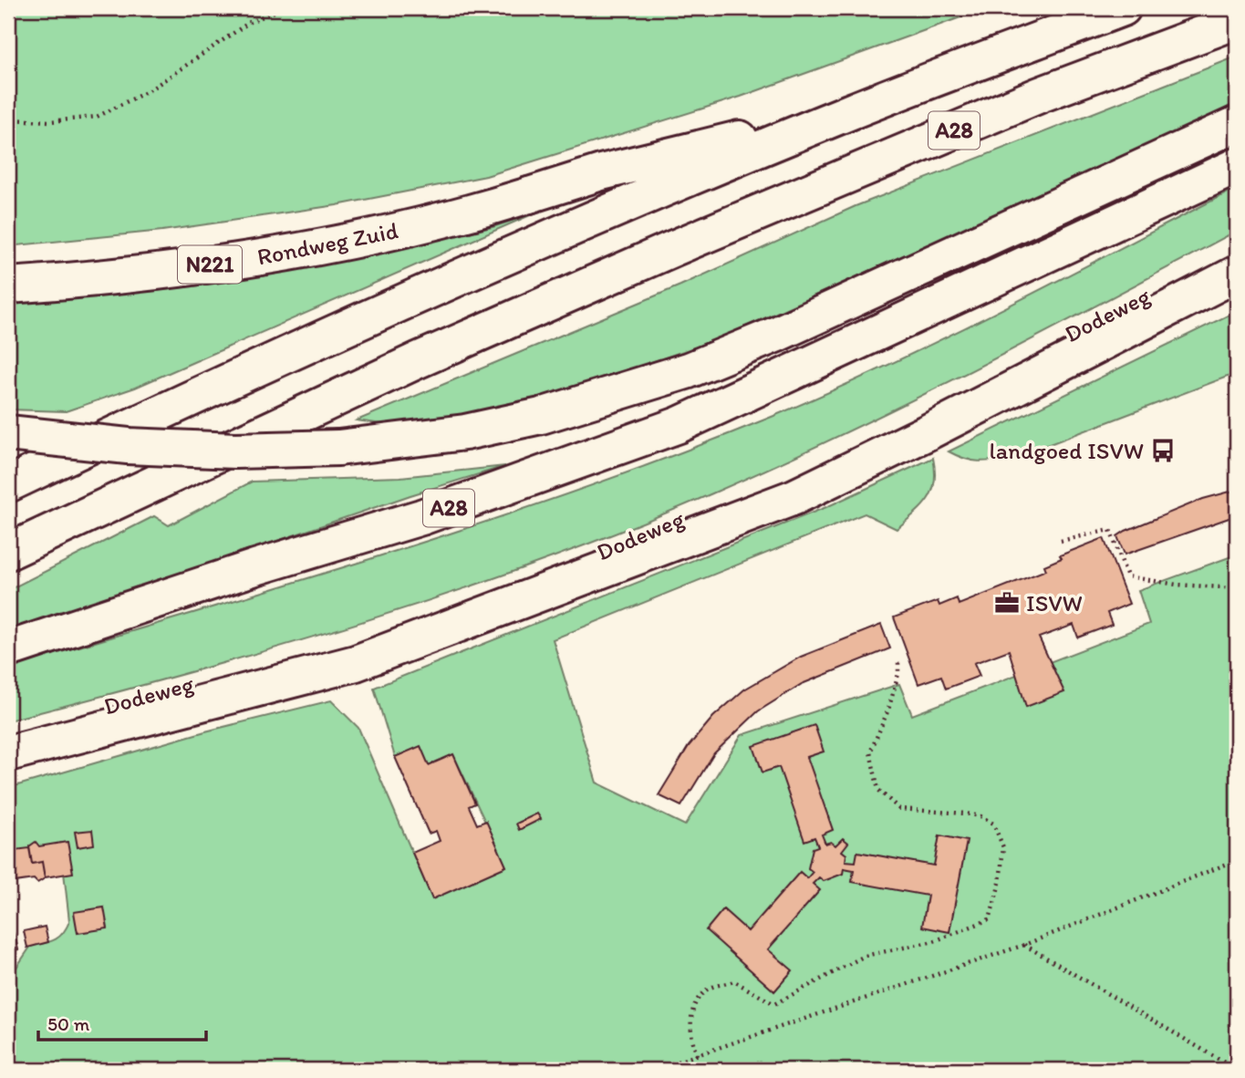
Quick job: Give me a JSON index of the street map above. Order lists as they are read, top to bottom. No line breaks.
{"streets":{"main road":["A28","Rondweg Zuid","N221","Dodeweg"]},"crossings":[["A28","Rondweg Zuid"]],"places":{"bus stop":["landgoed ISVW"],"office":["ISVW"]},"scale_bar":"50 m"}
